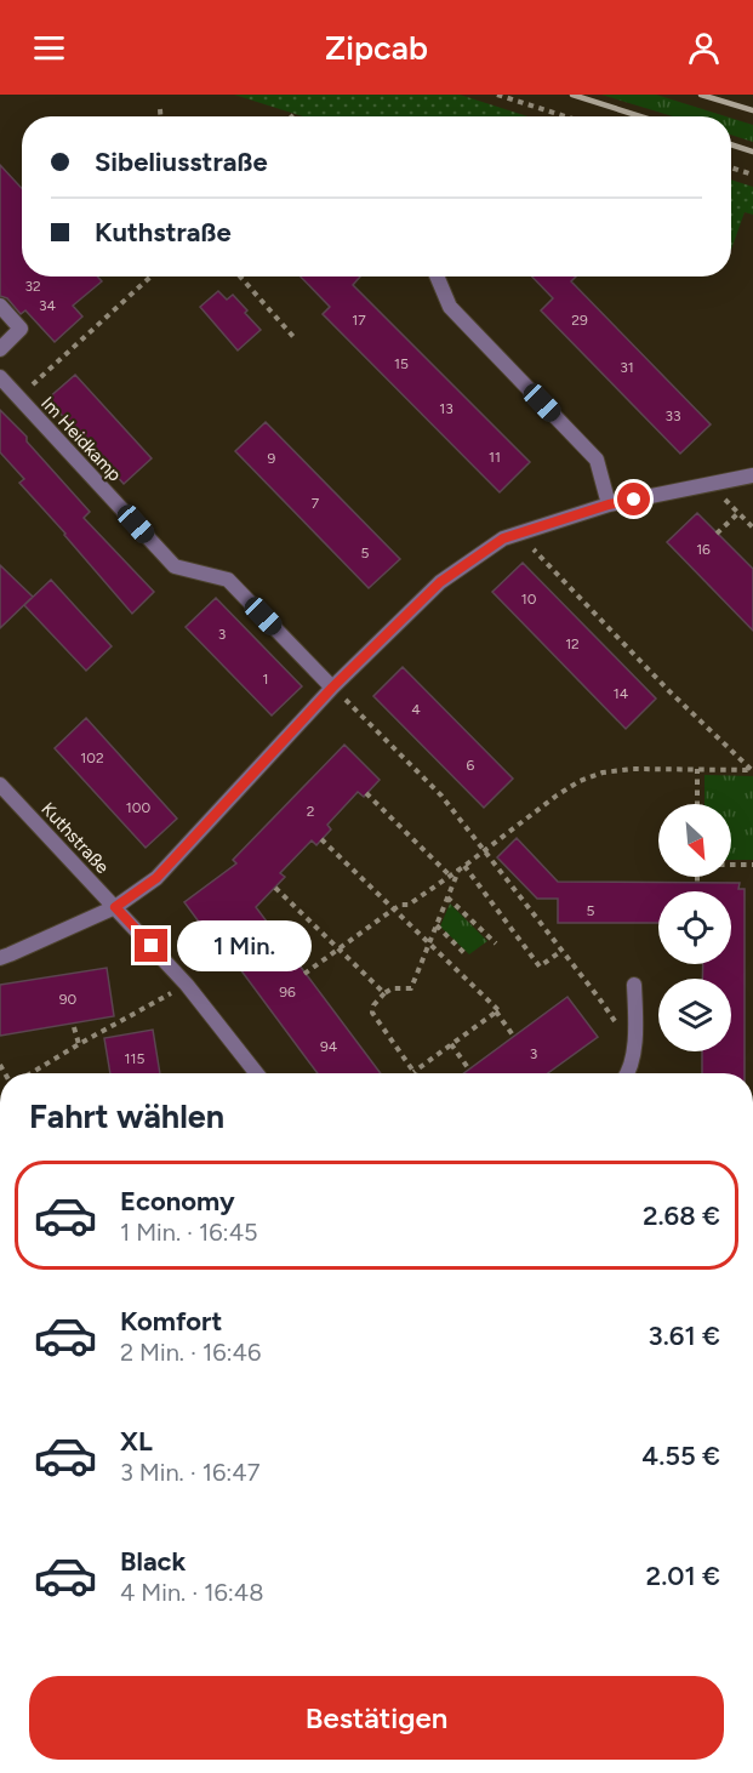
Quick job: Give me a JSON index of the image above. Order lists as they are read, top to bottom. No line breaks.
{"streets":{"street":["Im Heidkamp","Kuthstraße"]},"house_numbers":["32","34","17","29","15","31","13","33","11","9","7","16","5","10","3","12","1","14","4","102","6","100","2","5","96","90","94","3","115"],"north":"bottom right","page":{"header":"Zipcab","banner":["Sibeliusstraße","Kuthstraße"],"bubble":"1 Min.","heading":"Fahrt wählen","list":[{"name":"Economy","note":"1 Min. · 16:45","value":"2.68 €"},{"name":"Komfort","note":"2 Min. · 16:46","value":"3.61 €"},{"name":"XL","note":"3 Min. · 16:47","value":"4.55 €"},{"name":"Black","note":"4 Min. · 16:48","value":"2.01 €"}],"buttons":"Bestätigen"}}
